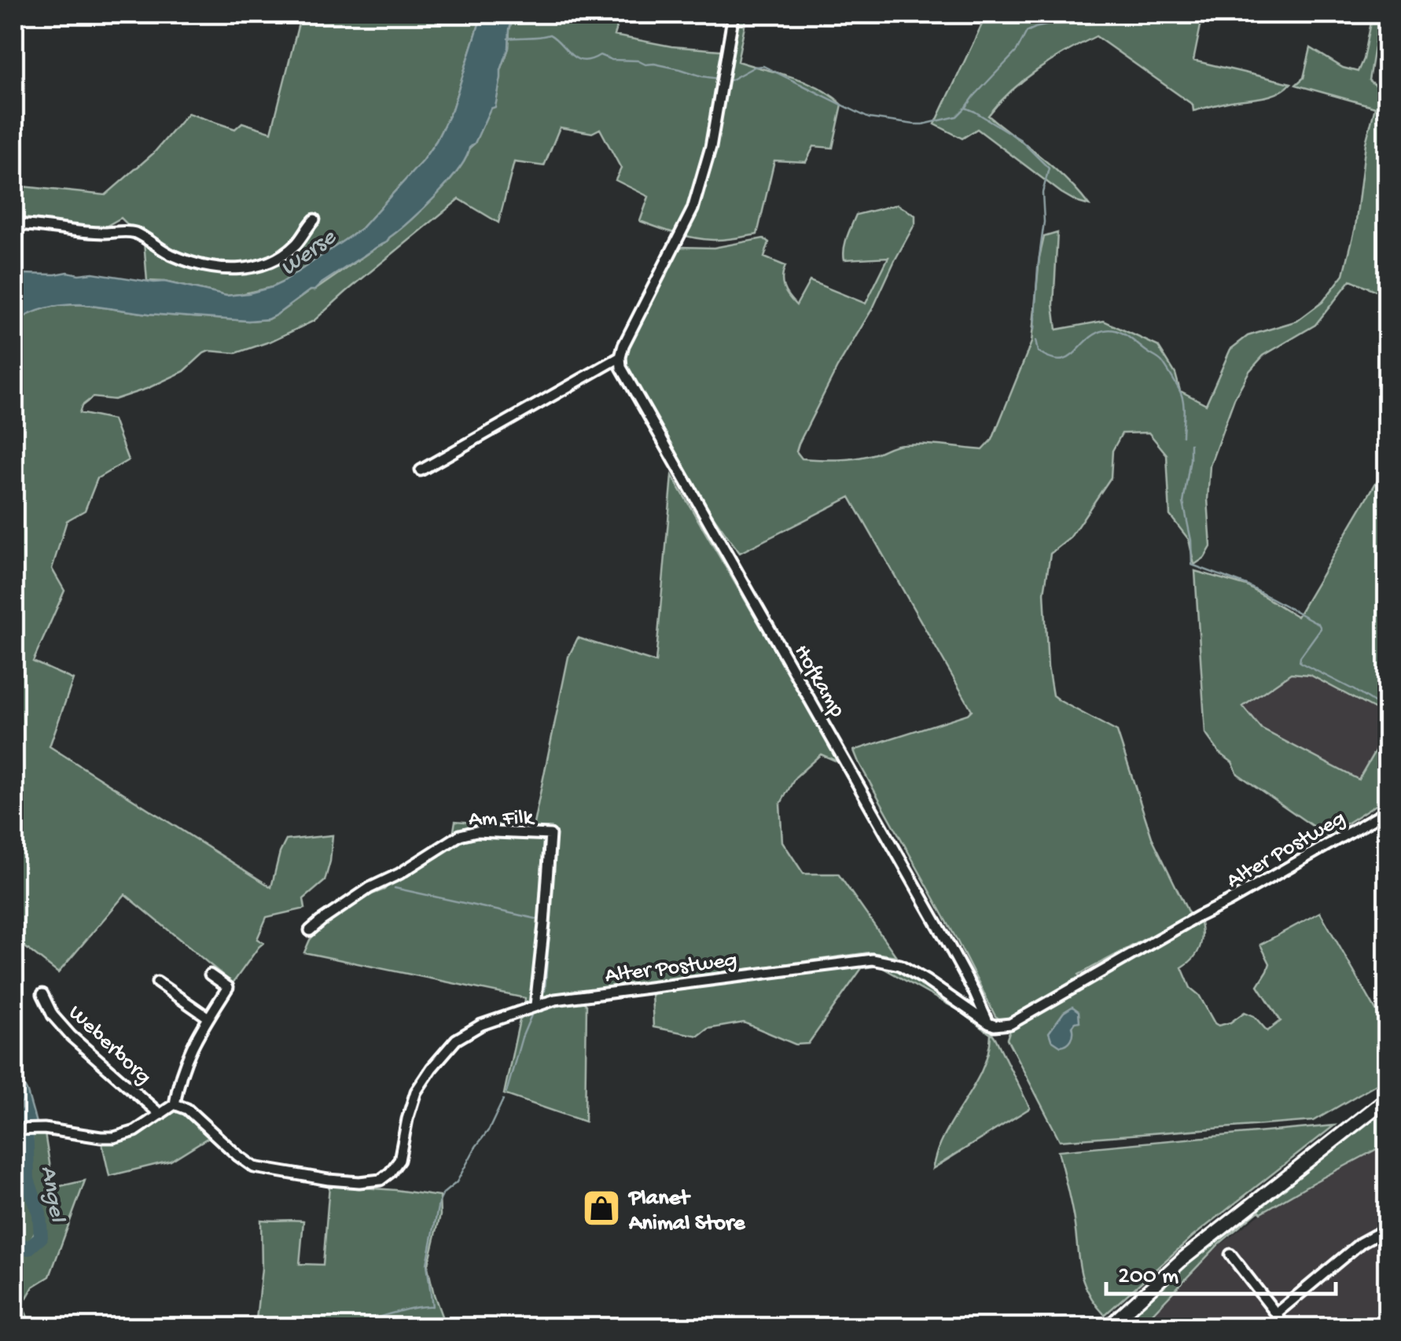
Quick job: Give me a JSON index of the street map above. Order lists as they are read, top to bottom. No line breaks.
{"streets":{"street":["Hofkamp","Am Filk","Alter Postweg","Weberborg"]},"crossings":[["Hofkamp","Alter Postweg"],["Am Filk","Alter Postweg"]],"water":["Werse","Angel"],"places":{"shop":["Planet Animal Store"]},"scale_bar":"200 m"}
